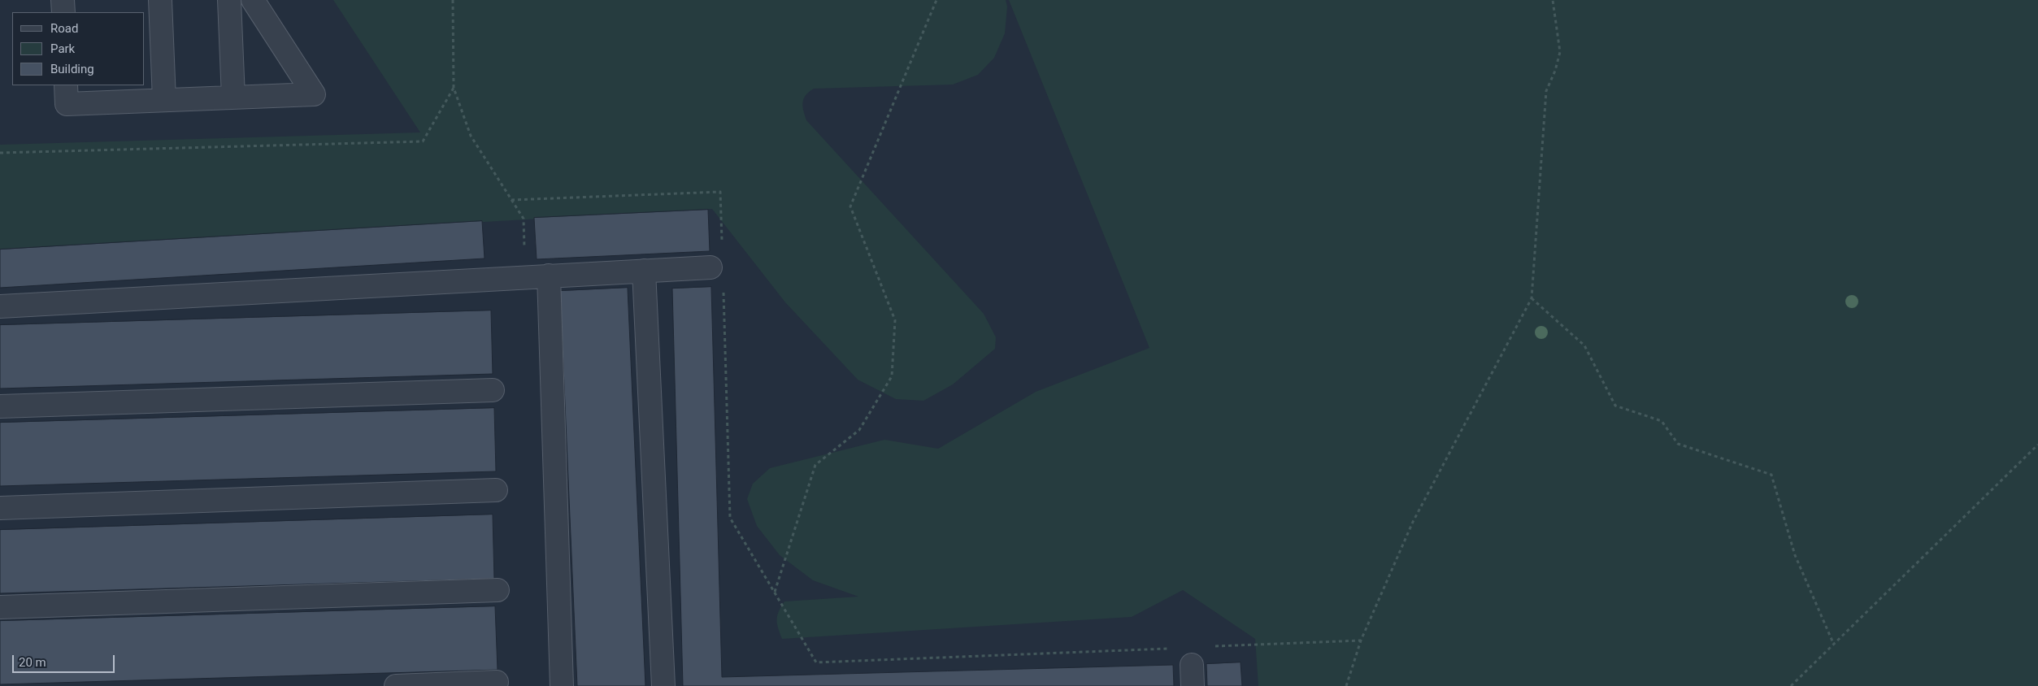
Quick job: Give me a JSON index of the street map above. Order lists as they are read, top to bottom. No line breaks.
{"legend":["Road","Park","Building"],"scale_bar":"20 m"}
